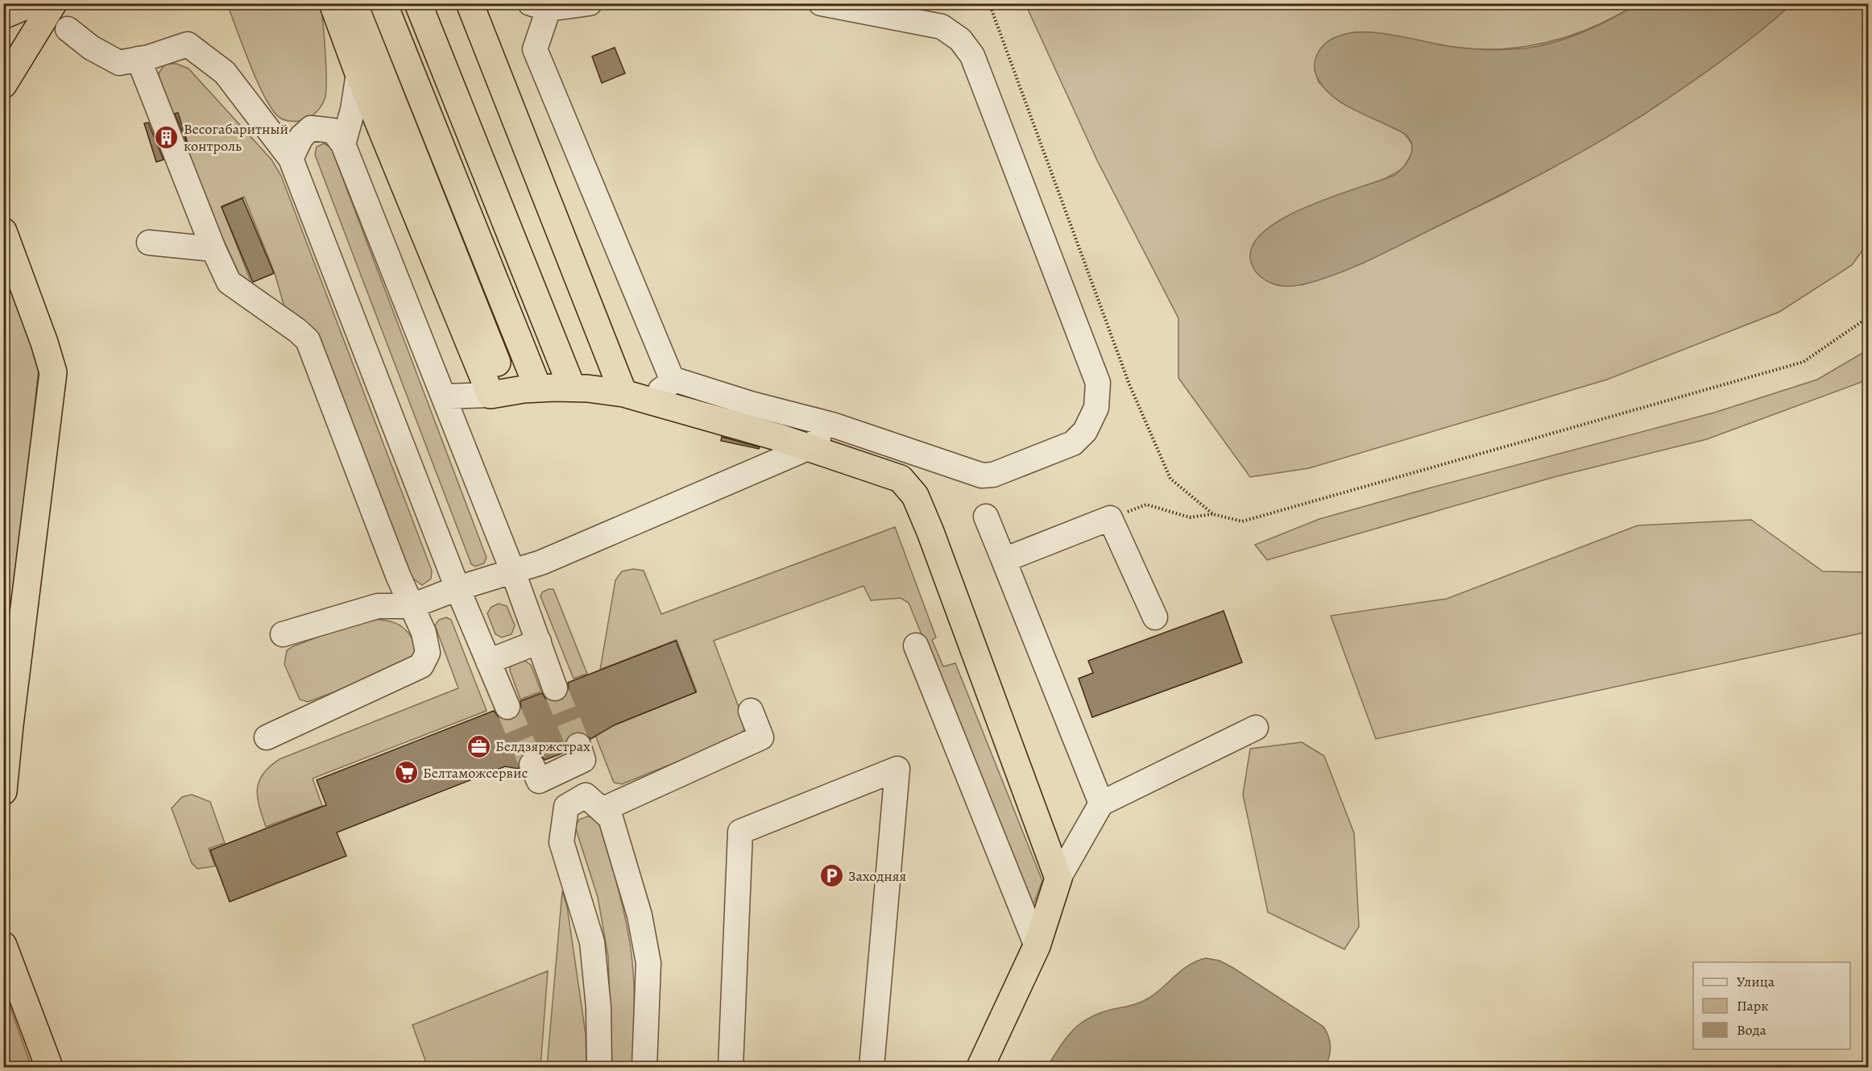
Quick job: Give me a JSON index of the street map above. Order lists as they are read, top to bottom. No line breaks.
{"places":{"building":["Весогабаритный контроль"],"office":["Белдзяржстрах"],"supermarket":["Белтаможсервис"],"parking":["Заходняя"]},"legend":["Улица","Парк","Вода"]}
